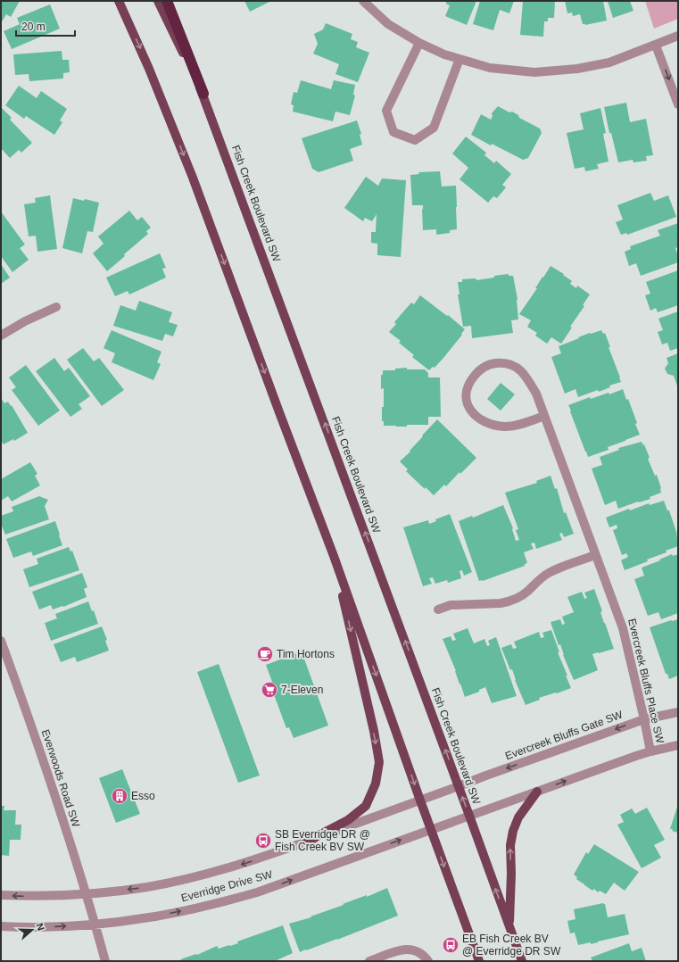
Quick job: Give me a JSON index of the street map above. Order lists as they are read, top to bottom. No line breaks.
{"streets":{"main road":["Fish Creek Boulevard SW"],"street":["Evercreek Bluffs Place SW","Evercreek Bluffs Gate SW","Everwoods Road SW","Everridge Drive SW"]},"crossings":[["Fish Creek Boulevard SW","Evercreek Bluffs Gate SW"],["Fish Creek Boulevard SW","Everridge Drive SW"],["Evercreek Bluffs Place SW","Evercreek Bluffs Gate SW"],["Evercreek Bluffs Gate SW","Everridge Drive SW"],["Everwoods Road SW","Everridge Drive SW"]],"places":{"cafe":["Tim Hortons"],"supermarket":["7-Eleven"],"building":["Esso"],"bus stop":["SB Everridge DR @ Fish Creek BV SW","EB Fish Creek BV @ Everridge DR SW"]},"scale_bar":"20 m","north":"right"}
